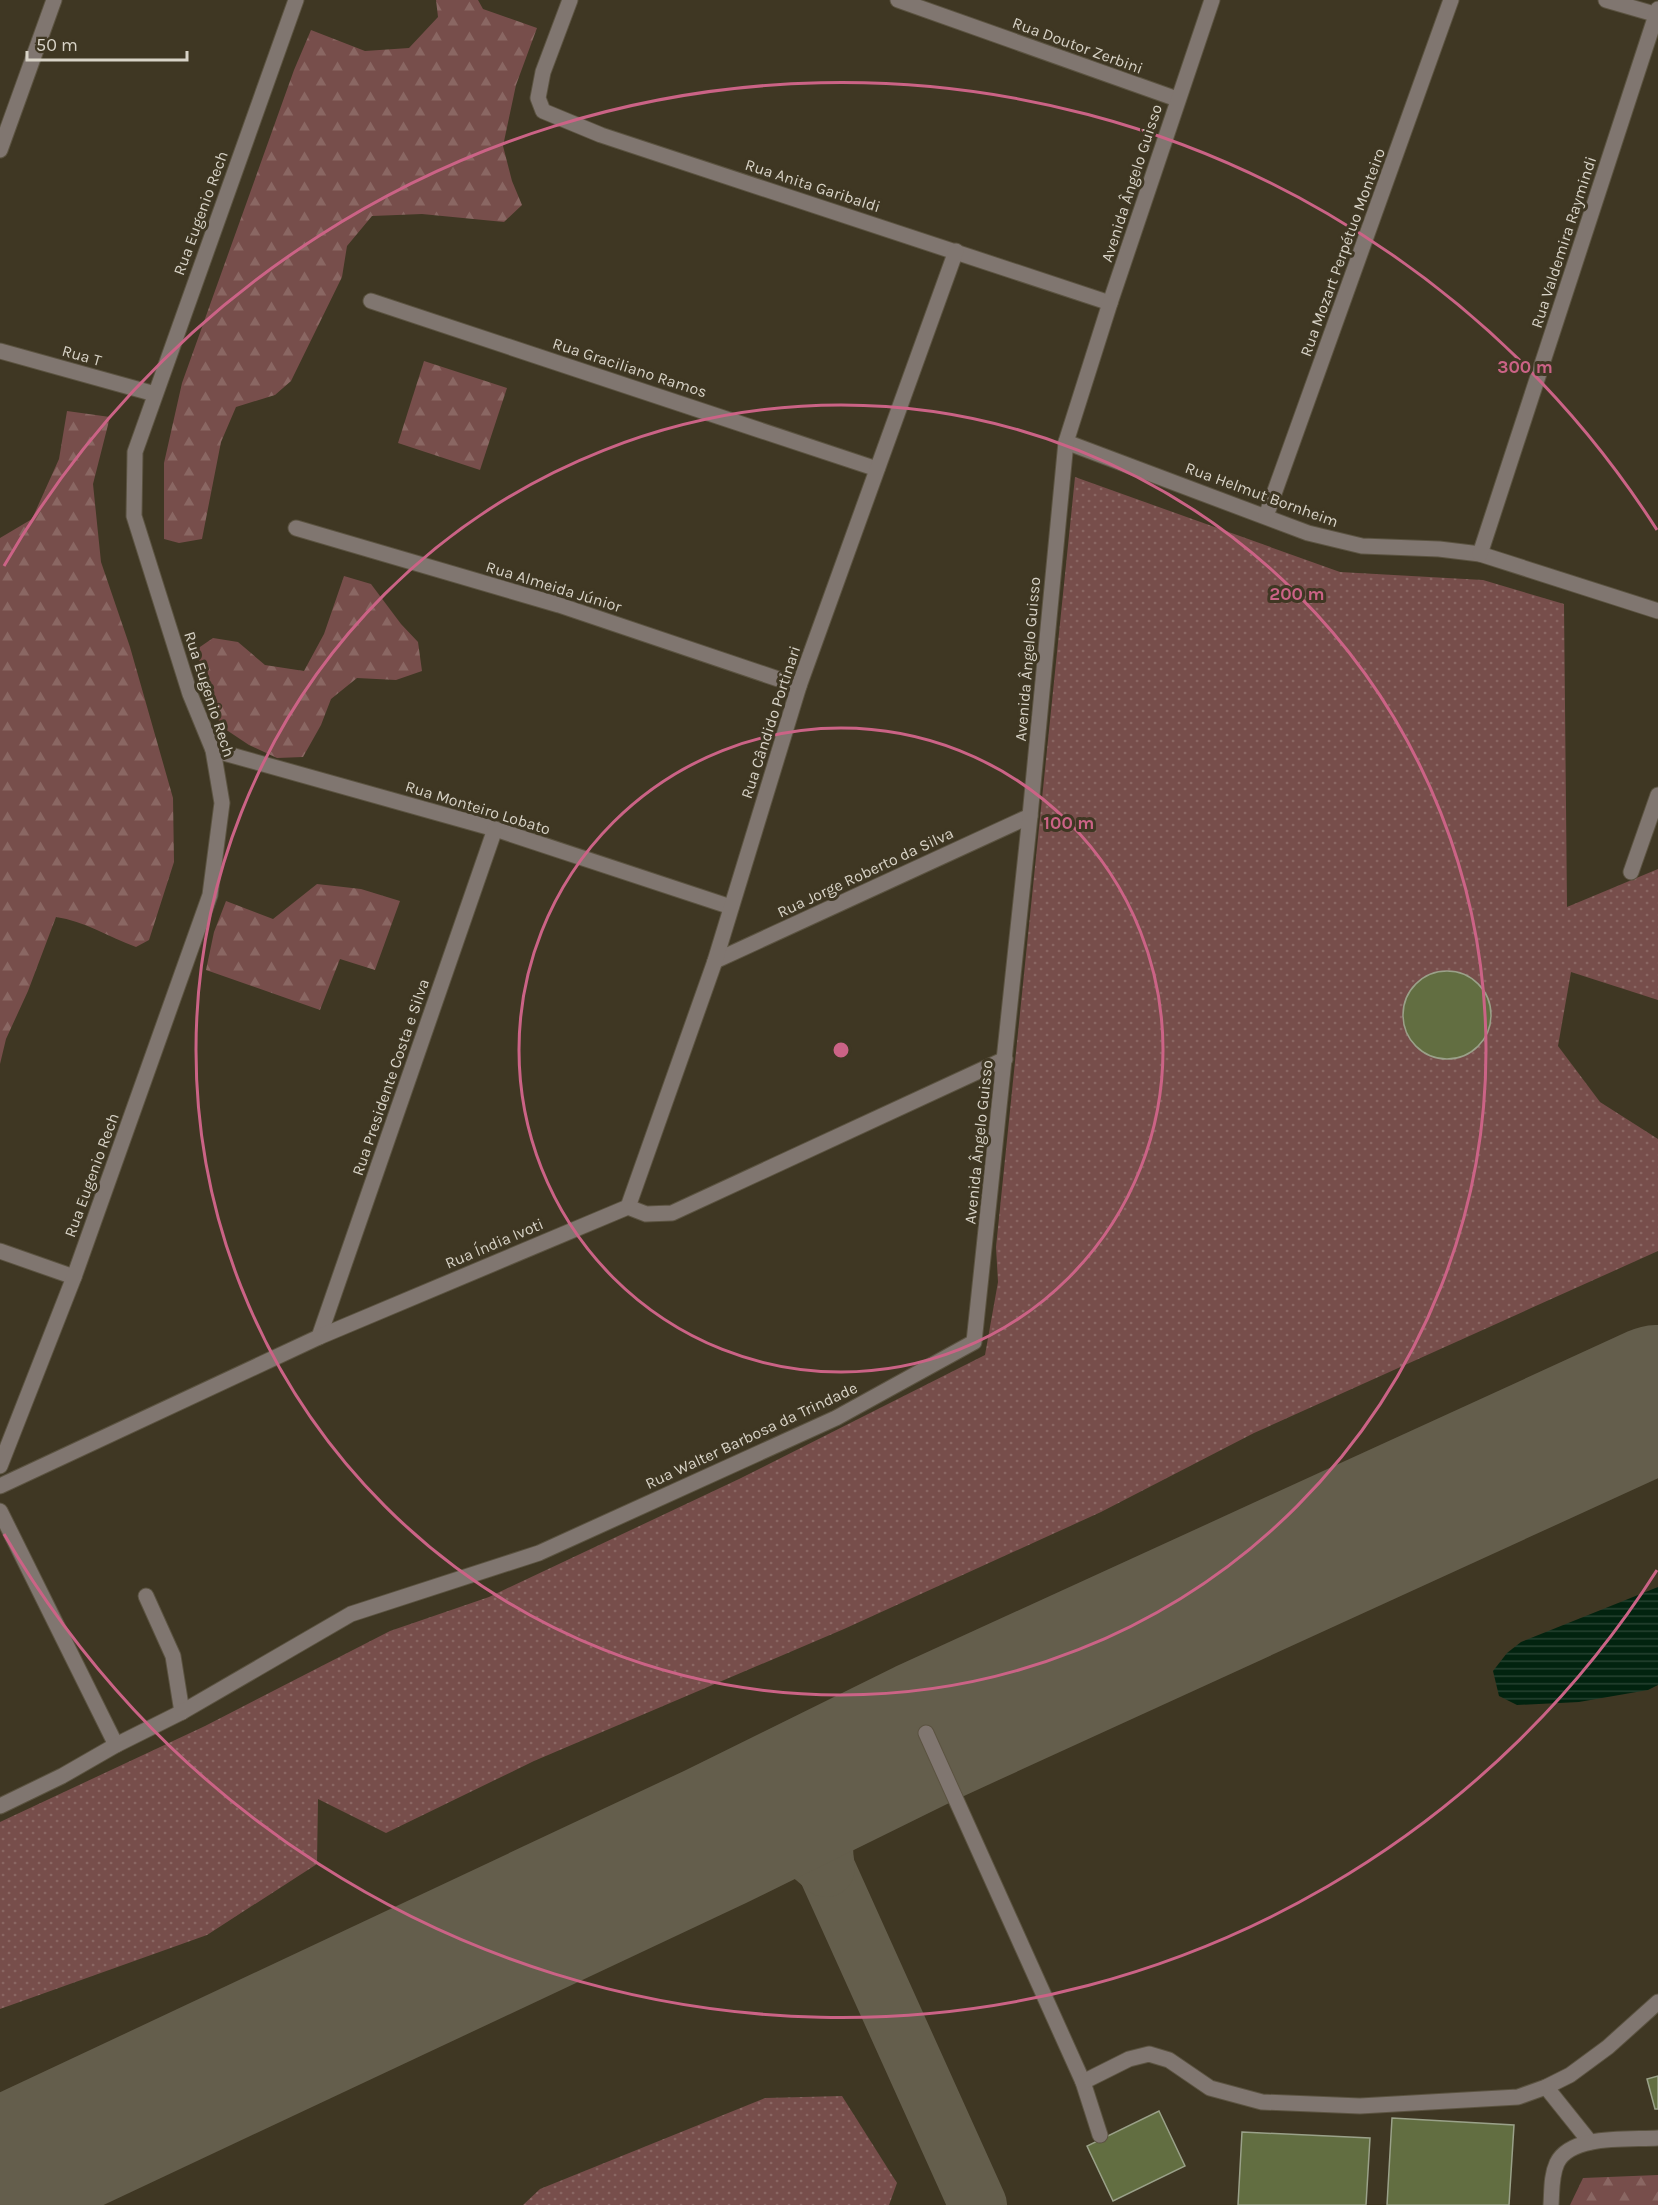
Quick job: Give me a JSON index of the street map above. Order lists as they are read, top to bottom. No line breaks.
{"streets":{"street":["Rua Doutor Zerbini","Avenida Ângelo Guisso","Rua Anita Garibaldi","Rua Eugenio Rech","Rua Valdemira Raymindi","Rua Mozart Perpétuo Monteiro","Rua T","Rua Graciliano Ramos","Rua Helmut Bornheim","Rua Almeida Júnior","Rua Cândido Portinari","Rua Monteiro Lobato","Rua Jorge Roberto da Silva","Rua Presidente Costa e Silva","Rua Índia Ivoti","Rua Walter Barbosa da Trindade"]},"crossings":[["Rua Doutor Zerbini","Avenida Ângelo Guisso"],["Avenida Ângelo Guisso","Rua Anita Garibaldi"],["Avenida Ângelo Guisso","Rua Helmut Bornheim"],["Avenida Ângelo Guisso","Rua Jorge Roberto da Silva"],["Avenida Ângelo Guisso","Rua Walter Barbosa da Trindade"],["Rua Anita Garibaldi","Rua Cândido Portinari"],["Rua Eugenio Rech","Rua T"],["Rua Eugenio Rech","Rua Monteiro Lobato"],["Rua Valdemira Raymindi","Rua Helmut Bornheim"],["Rua Mozart Perpétuo Monteiro","Rua Helmut Bornheim"],["Rua Graciliano Ramos","Rua Cândido Portinari"],["Rua Almeida Júnior","Rua Cândido Portinari"],["Rua Cândido Portinari","Rua Monteiro Lobato"],["Rua Cândido Portinari","Rua Jorge Roberto da Silva"],["Rua Cândido Portinari","Rua Índia Ivoti"],["Rua Monteiro Lobato","Rua Presidente Costa e Silva"],["Rua Presidente Costa e Silva","Rua Índia Ivoti"]],"scale_bar":"50 m","rings":["300 m","200 m","100 m"]}
